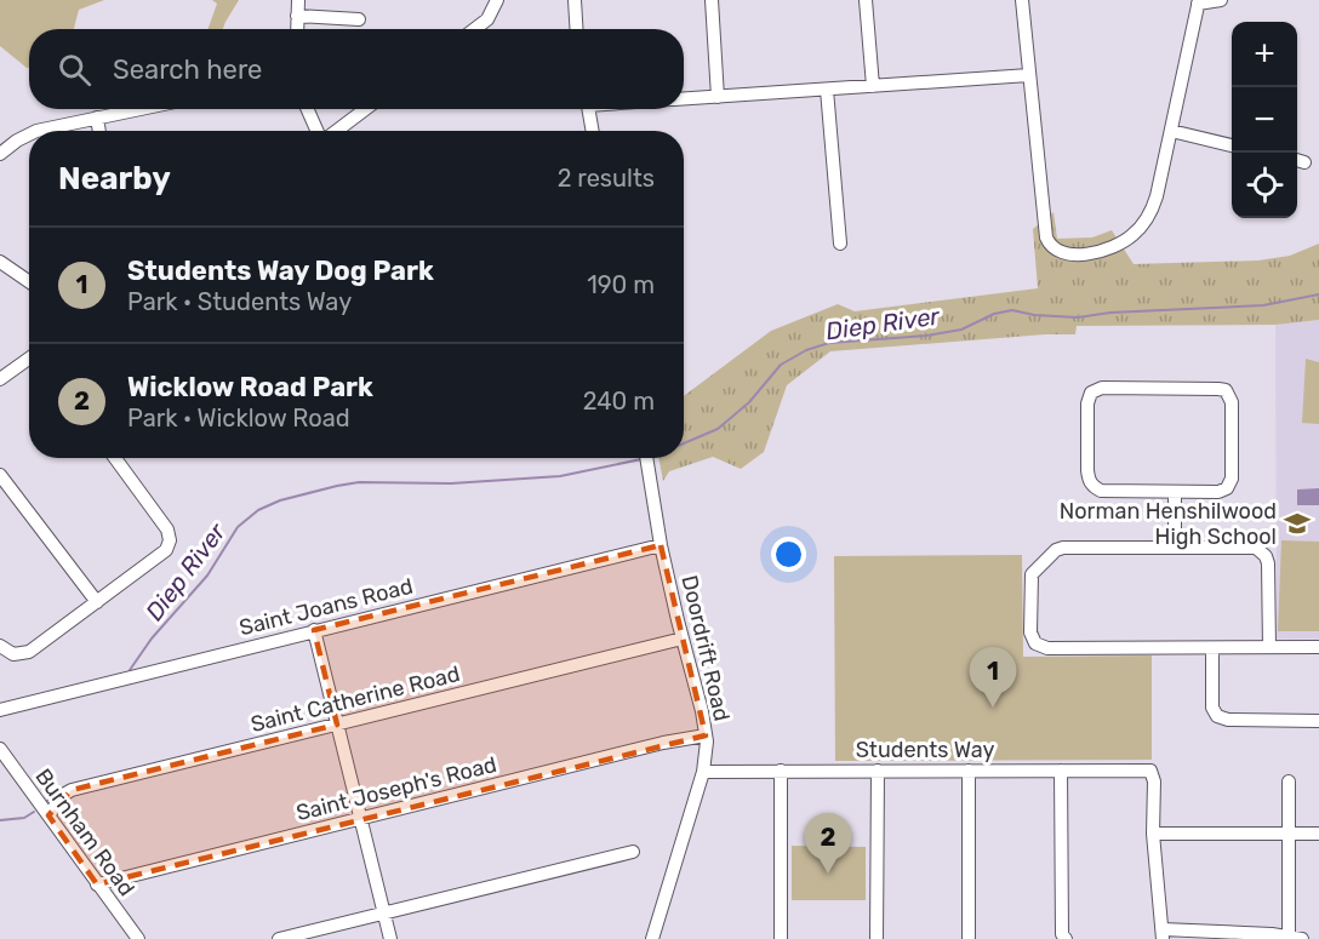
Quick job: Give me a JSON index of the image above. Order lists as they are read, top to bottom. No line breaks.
{"streets":{"street":["Saint Joans Road","Doordrift Road","Saint Catherine Road","Students Way","Saint Joseph's Road","Burnham Road"]},"crossings":[["Saint Joans Road","Doordrift Road"],["Doordrift Road","Saint Catherine Road"],["Doordrift Road","Students Way"],["Doordrift Road","Saint Joseph's Road"],["Saint Catherine Road","Burnham Road"],["Saint Joseph's Road","Burnham Road"]],"water":["Diep River"],"places":{"school or university":["Norman Henshilwood High School"]},"page":{"map_buttons":["+","−"],"search":"Search here","heading":["Nearby","2 results"],"list":[{"mark":"1","name":"Students Way Dog Park","note":"Park · Students Way","value":"190 m"},{"mark":"2","name":"Wicklow Road Park","note":"Park · Wicklow Road","value":"240 m"}],"pins":["1","2"]}}
